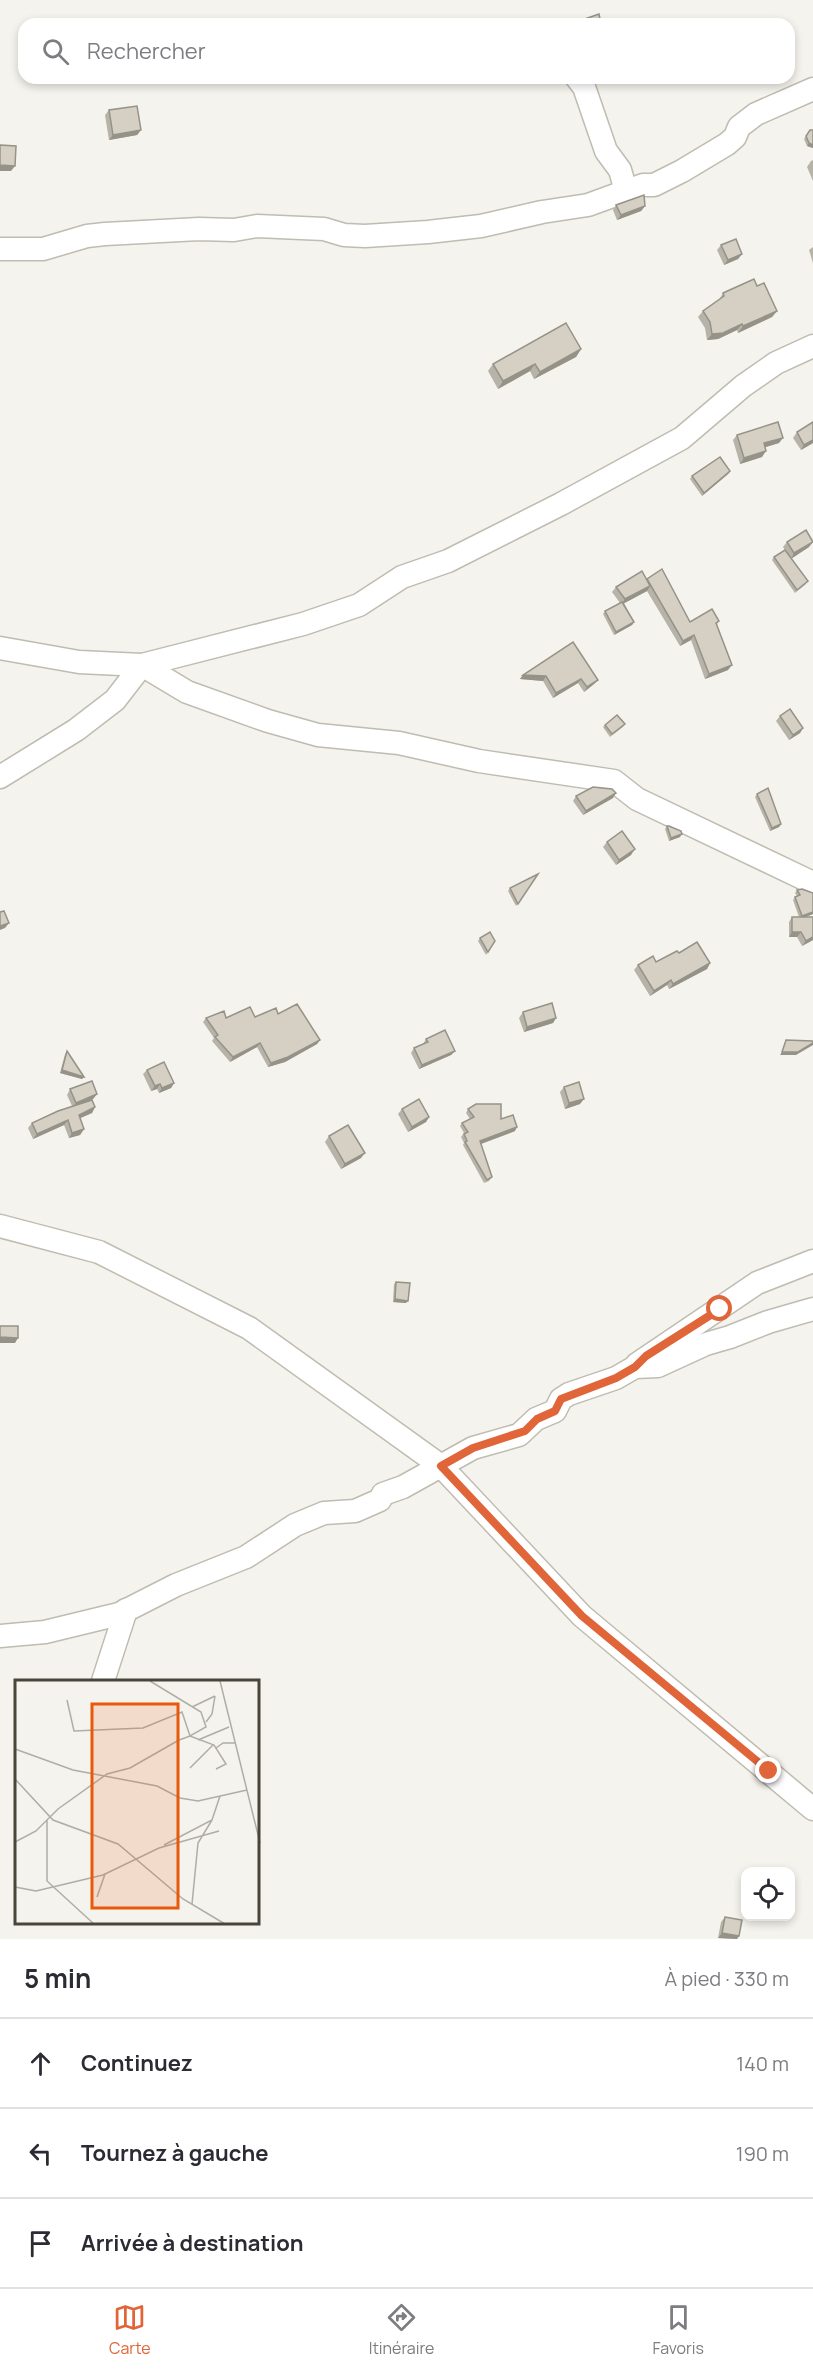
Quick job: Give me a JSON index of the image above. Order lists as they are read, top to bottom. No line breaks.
{"page":{"search":"Rechercher","heading":["5 min","À pied · 330 m"],"list":[["Continuez","140 m"],["Tournez à gauche","190 m"],"Arrivée à destination"],"nav":["Carte","Itinéraire","Favoris"]}}
